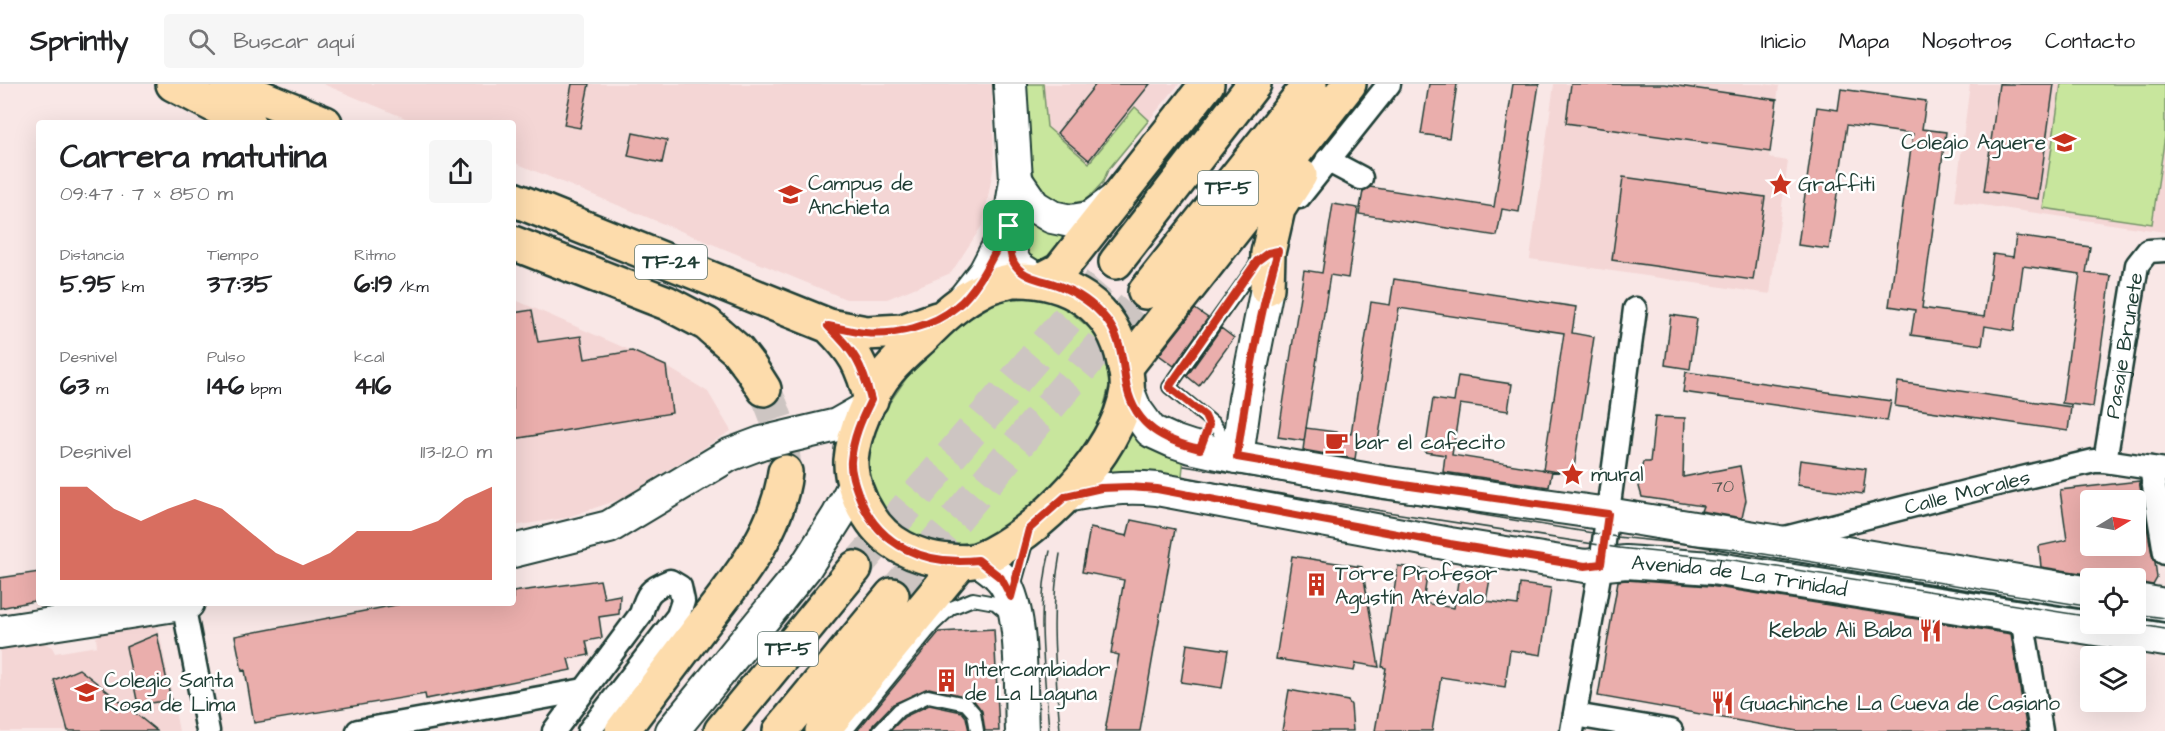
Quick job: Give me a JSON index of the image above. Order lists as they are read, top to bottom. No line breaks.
{"streets":{"main road":["TF-5","TF-24","Avenida de La Trinidad"],"street":["Pasaje Brunete","Calle Morales"]},"crossings":[["Pasaje Brunete","Calle Morales"],["Calle Morales","Avenida de La Trinidad"]],"places":{"school or university":["Colegio Aguere","Campus de Anchieta","Colegio Santa Rosa de Lima"],"place":["Graffiti","mural"],"cafe":["bar el cafecito"],"building":["Torre Profesor Agustín Arévalo","Intercambiador de La Laguna"],"restaurant":["Kebab Ali Baba","Guachinche La Cueva de Casiano"]},"house_numbers":["70"],"north":"right","page":{"header":"Sprintly","search":"Buscar aquí","nav":["Inicio","Mapa","Nosotros","Contacto"],"heading":["Carrera matutina","09:47 · 7 × 850 m"],"stats":[["Distancia","5.95 km"],["Tiempo","37:35"],["Ritmo","6:19 /km"],["Desnivel","63 m"],["Pulso","146 bpm"],["kcal","416"]],"chart":["Desnivel","113–120 m"]}}
